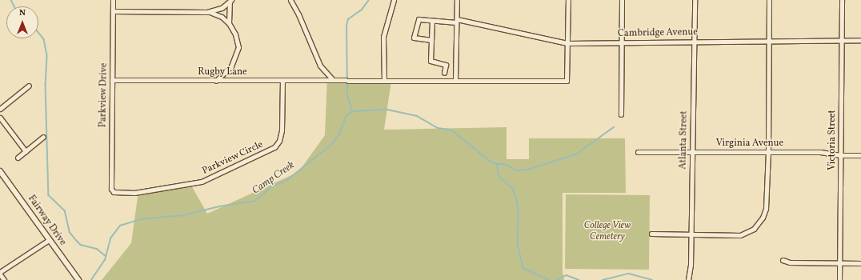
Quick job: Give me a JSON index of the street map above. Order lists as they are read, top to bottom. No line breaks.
{"streets":{"street":["Cambridge Avenue","Rugby Lane","Parkview Drive","Atlanta Street","Victoria Street","Virginia Avenue","Parkview Circle","Fairway Drive"]},"crossings":[["Cambridge Avenue","Rugby Lane"],["Cambridge Avenue","Atlanta Street"],["Cambridge Avenue","Victoria Street"],["Rugby Lane","Parkview Drive"],["Rugby Lane","Parkview Circle"],["Parkview Drive","Parkview Circle"],["Atlanta Street","Virginia Avenue"],["Victoria Street","Virginia Avenue"]],"water":["Camp Creek"],"parks":["College View Cemetery"],"north":"top"}
